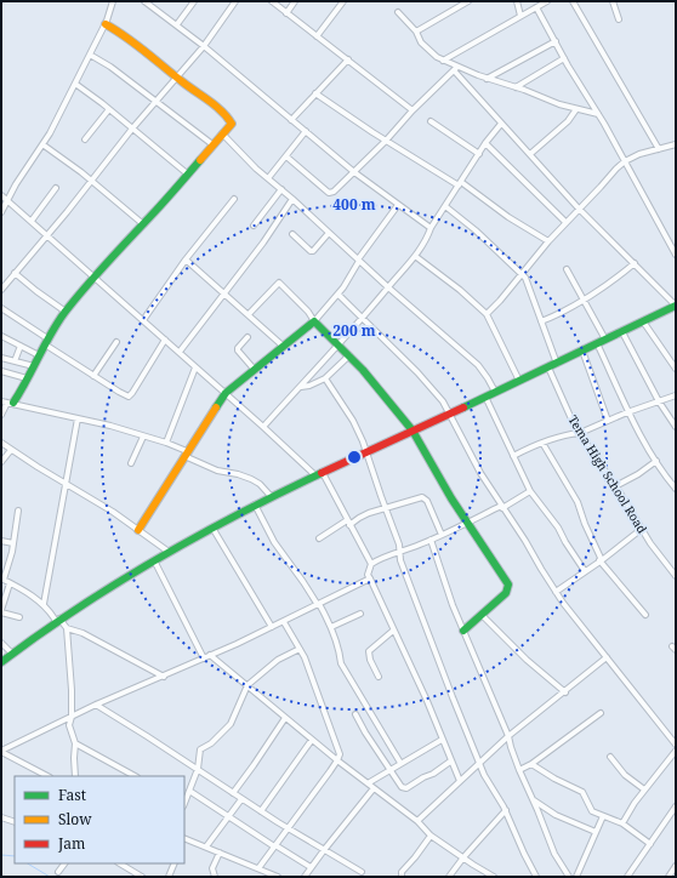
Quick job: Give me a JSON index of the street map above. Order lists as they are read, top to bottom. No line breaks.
{"streets":{"street":["Tema High School Road"]},"legend":["Fast","Slow","Jam"],"rings":["400 m","200 m"]}
